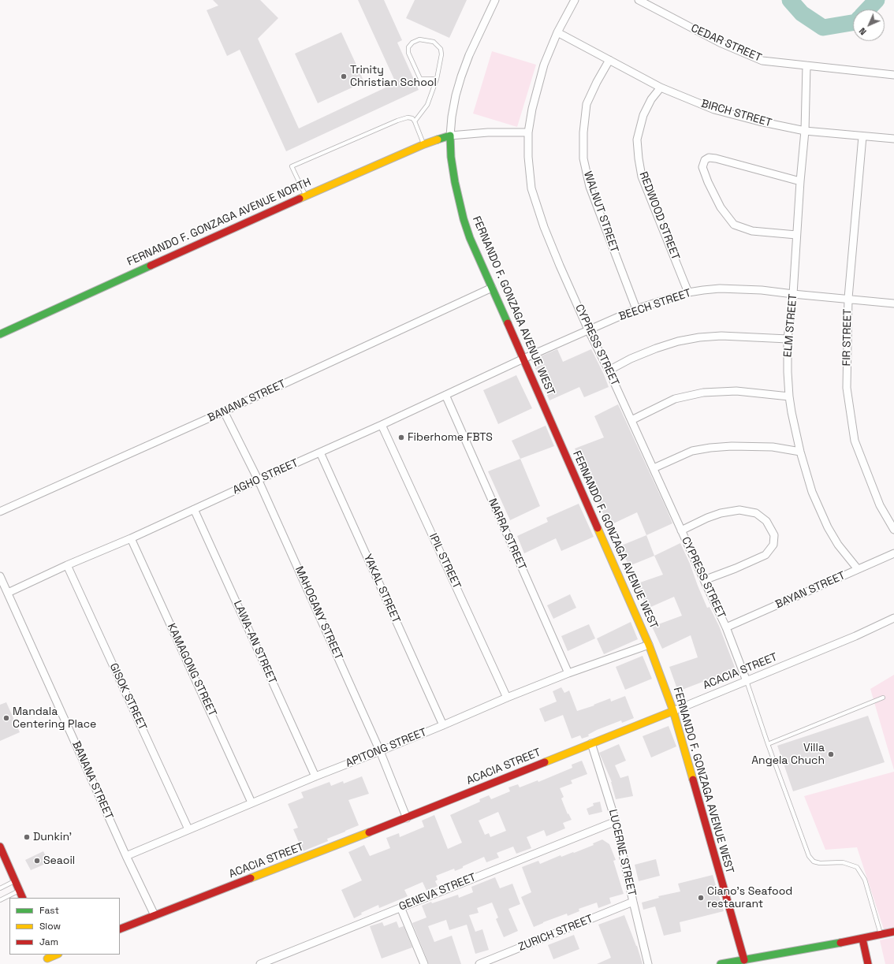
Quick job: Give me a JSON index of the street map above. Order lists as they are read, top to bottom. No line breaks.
{"streets":{"street":["CEDAR STREET","BIRCH STREET","WALNUT STREET","REDWOOD STREET","FERNANDO F. GONZAGA AVENUE NORTH","BEECH STREET","FERNANDO F. GONZAGA AVENUE WEST","ELM STREET","FIR STREET","CYPRESS STREET","BANANA STREET","AGHO STREET","NARRA STREET","IPIL STREET","YAKAL STREET","BAYAN STREET","MAHOGANY STREET","LAWA-AN STREET","KAMAGONG STREET","ACACIA STREET","GISOK STREET","APITONG STREET","LUCERNE STREET","GENEVA STREET","ZURICH STREET"]},"crossings":[["CEDAR STREET","ELM STREET"],["BIRCH STREET","WALNUT STREET"],["BIRCH STREET","REDWOOD STREET"],["BIRCH STREET","ELM STREET"],["BIRCH STREET","FIR STREET"],["BIRCH STREET","CYPRESS STREET"],["WALNUT STREET","BEECH STREET"],["REDWOOD STREET","BEECH STREET"],["FERNANDO F. GONZAGA AVENUE NORTH","FERNANDO F. GONZAGA AVENUE WEST"],["BEECH STREET","FERNANDO F. GONZAGA AVENUE WEST"],["BEECH STREET","ELM STREET"],["BEECH STREET","FIR STREET"],["BEECH STREET","CYPRESS STREET"],["BEECH STREET","AGHO STREET"],["FERNANDO F. GONZAGA AVENUE WEST","BANANA STREET"],["FERNANDO F. GONZAGA AVENUE WEST","AGHO STREET"],["FERNANDO F. GONZAGA AVENUE WEST","ACACIA STREET"],["FERNANDO F. GONZAGA AVENUE WEST","APITONG STREET"],["ELM STREET","BAYAN STREET"],["CYPRESS STREET","BAYAN STREET"],["CYPRESS STREET","ACACIA STREET"],["BANANA STREET","AGHO STREET"],["BANANA STREET","MAHOGANY STREET"],["BANANA STREET","ACACIA STREET"],["BANANA STREET","APITONG STREET"],["AGHO STREET","NARRA STREET"],["AGHO STREET","IPIL STREET"],["AGHO STREET","YAKAL STREET"],["AGHO STREET","MAHOGANY STREET"],["AGHO STREET","LAWA-AN STREET"],["AGHO STREET","KAMAGONG STREET"],["AGHO STREET","GISOK STREET"],["NARRA STREET","APITONG STREET"],["IPIL STREET","APITONG STREET"],["YAKAL STREET","APITONG STREET"],["MAHOGANY STREET","ACACIA STREET"],["MAHOGANY STREET","APITONG STREET"],["LAWA-AN STREET","APITONG STREET"],["KAMAGONG STREET","APITONG STREET"],["ACACIA STREET","LUCERNE STREET"],["GISOK STREET","APITONG STREET"],["LUCERNE STREET","GENEVA STREET"],["LUCERNE STREET","ZURICH STREET"]],"places":["Trinity Christian School","Fiberhome FBTS","Mandala Centering Place","Villa Angela Chuch","Dunkin'","Seaoil","Ciano's Seafood restaurant"],"legend":["Fast","Slow","Jam"],"north":"bottom left"}
